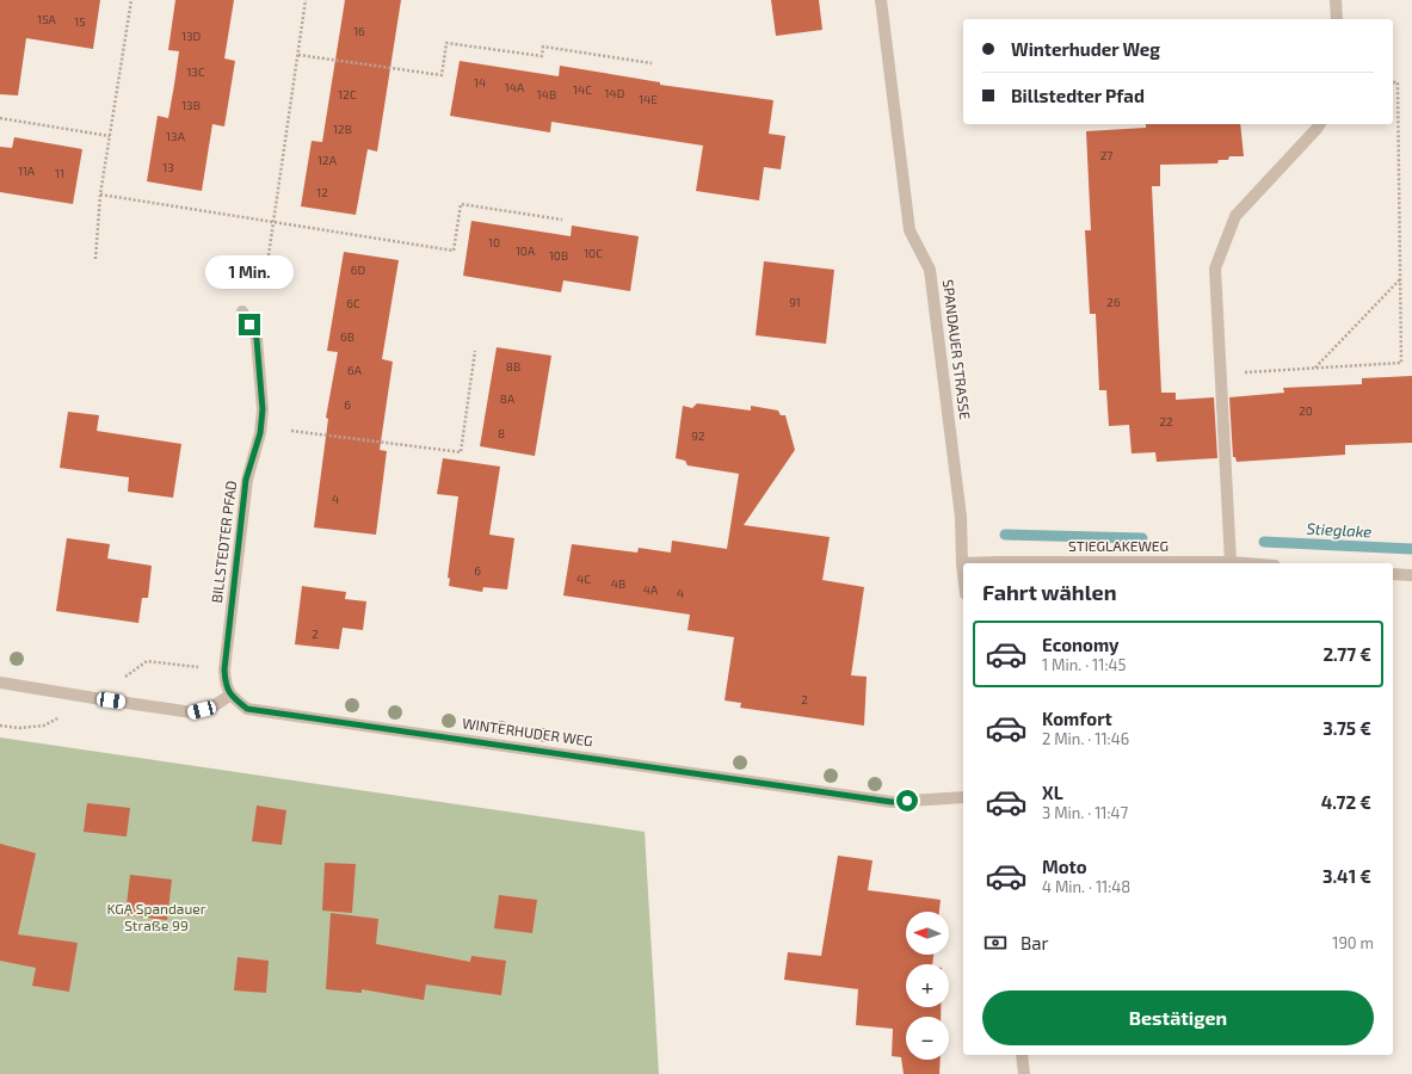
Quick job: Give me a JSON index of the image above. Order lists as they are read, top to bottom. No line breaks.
{"streets":{"street":["SPANDAUER STRASSE","BILLSTEDTER PFAD","STIEGLAKEWEG","WINTERHUDER WEG"]},"crossings":[["SPANDAUER STRASSE","STIEGLAKEWEG"],["BILLSTEDTER PFAD","WINTERHUDER WEG"]],"water":["Stieglake"],"parks":["KGA Spandauer Straße 99"],"house_numbers":["15A","15","16","13D","13C","14","14A","14C","14D","12C","14B","14E","13B","12B","13A","27","12A","13","11A","11","12","10","10A","10C","10B","6D","91","26","6C","6B","8B","6A","8A","6","20","22","8","92","4","6","4C","4B","4A","4","2","2"],"north":"left","page":{"banner":["Winterhuder Weg","Billstedter Pfad"],"bubble":"1 Min.","heading":"Fahrt wählen","list":[{"name":"Economy","note":"1 Min. · 11:45","value":"2.77 €"},{"name":"Komfort","note":"2 Min. · 11:46","value":"3.75 €"},{"name":"XL","note":"3 Min. · 11:47","value":"4.72 €"},{"name":"Moto","note":"4 Min. · 11:48","value":"3.41 €"}],"map_buttons":["+","−"],"pay":["Bar","190 m"],"buttons":"Bestätigen"}}
